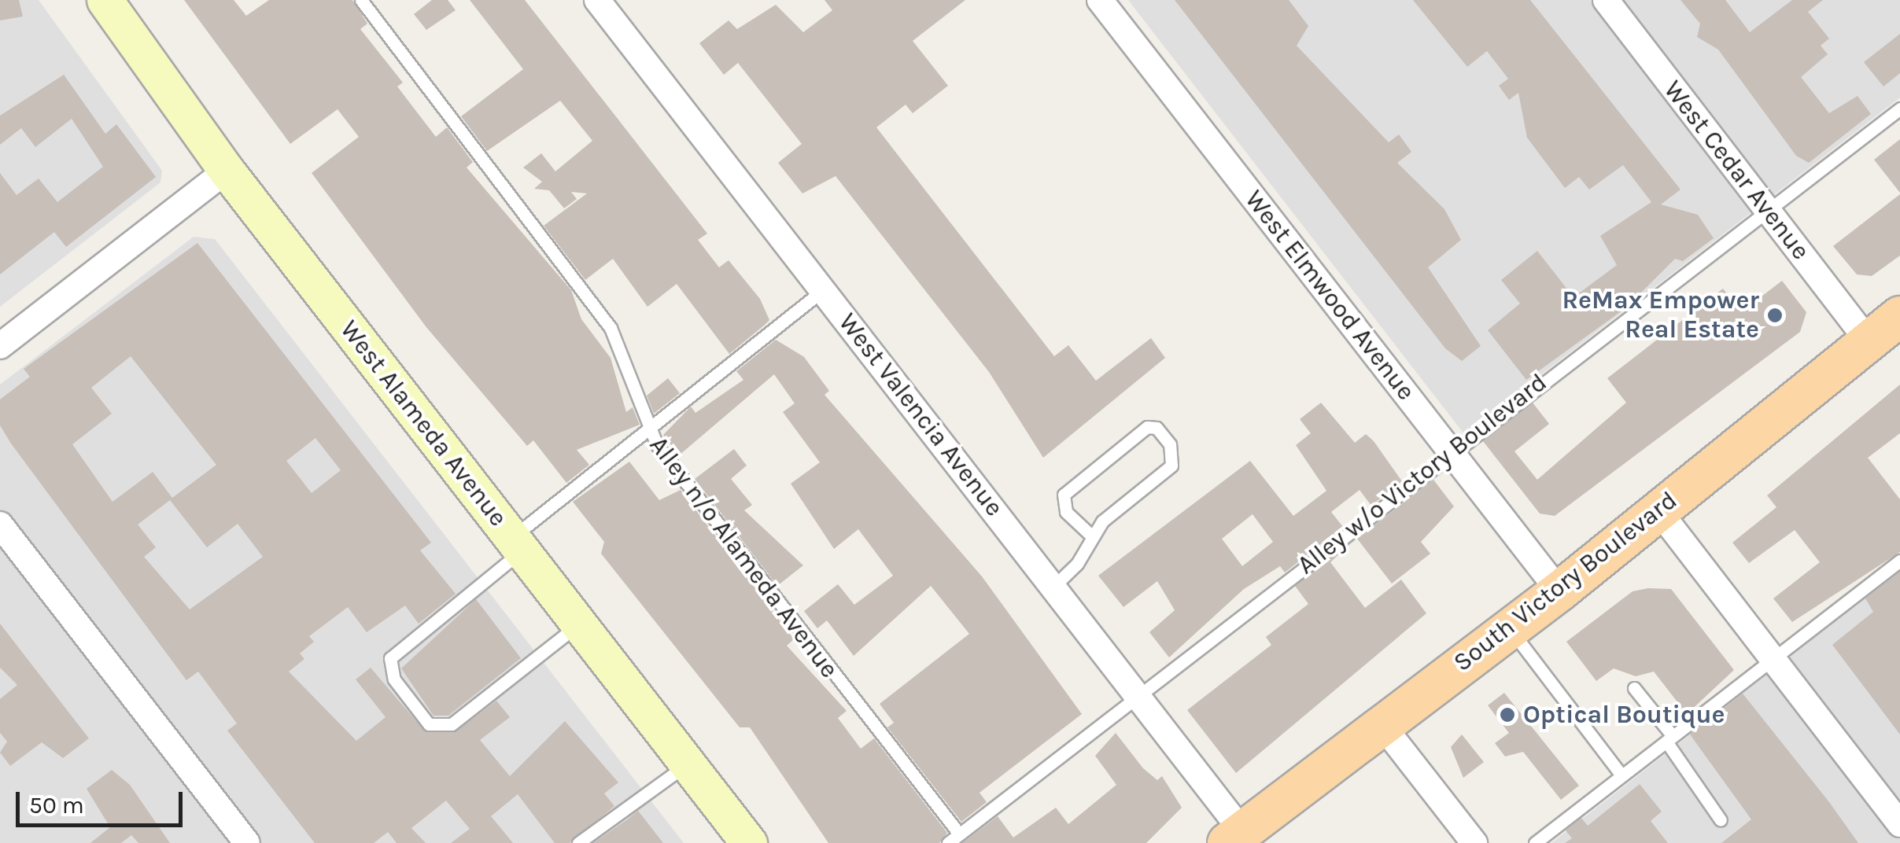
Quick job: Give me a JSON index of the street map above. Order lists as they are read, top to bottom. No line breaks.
{"streets":{"main road":["West Alameda Avenue","South Victory Boulevard"],"street":["West Cedar Avenue","West Elmwood Avenue","West Valencia Avenue"],"lane":["Alley w/o Victory Boulevard","Alley n/o Alameda Avenue"]},"crossings":[["West Cedar Avenue","Alley w/o Victory Boulevard"],["West Cedar Avenue","South Victory Boulevard"],["West Elmwood Avenue","Alley w/o Victory Boulevard"],["West Elmwood Avenue","South Victory Boulevard"],["West Valencia Avenue","Alley w/o Victory Boulevard"],["West Valencia Avenue","South Victory Boulevard"],["Alley w/o Victory Boulevard","Alley n/o Alameda Avenue"]],"places":["ReMax Empower Real Estate","Optical Boutique"],"scale_bar":"50 m"}
